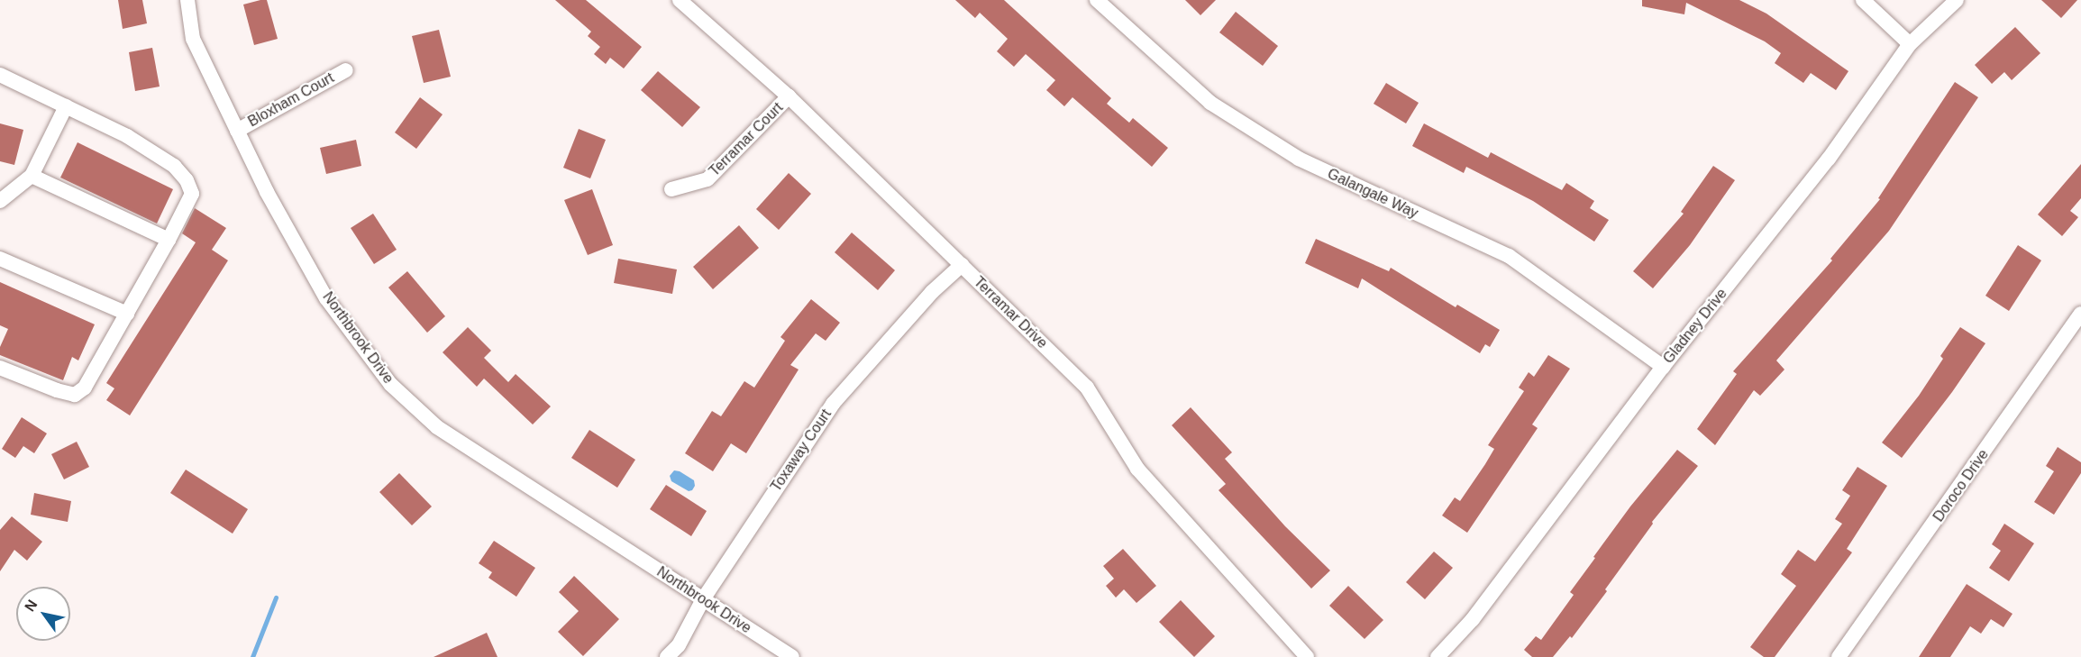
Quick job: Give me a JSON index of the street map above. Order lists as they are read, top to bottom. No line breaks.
{"streets":{"street":["Bloxham Court","Terramar Court","Galangale Way","Terramar Drive","Gladney Drive","Northbrook Drive","Toxaway Court","Doroco Drive"]},"crossings":[["Bloxham Court","Northbrook Drive"],["Terramar Court","Terramar Drive"],["Galangale Way","Gladney Drive"],["Terramar Drive","Toxaway Court"],["Northbrook Drive","Toxaway Court"]],"north":"top left"}
